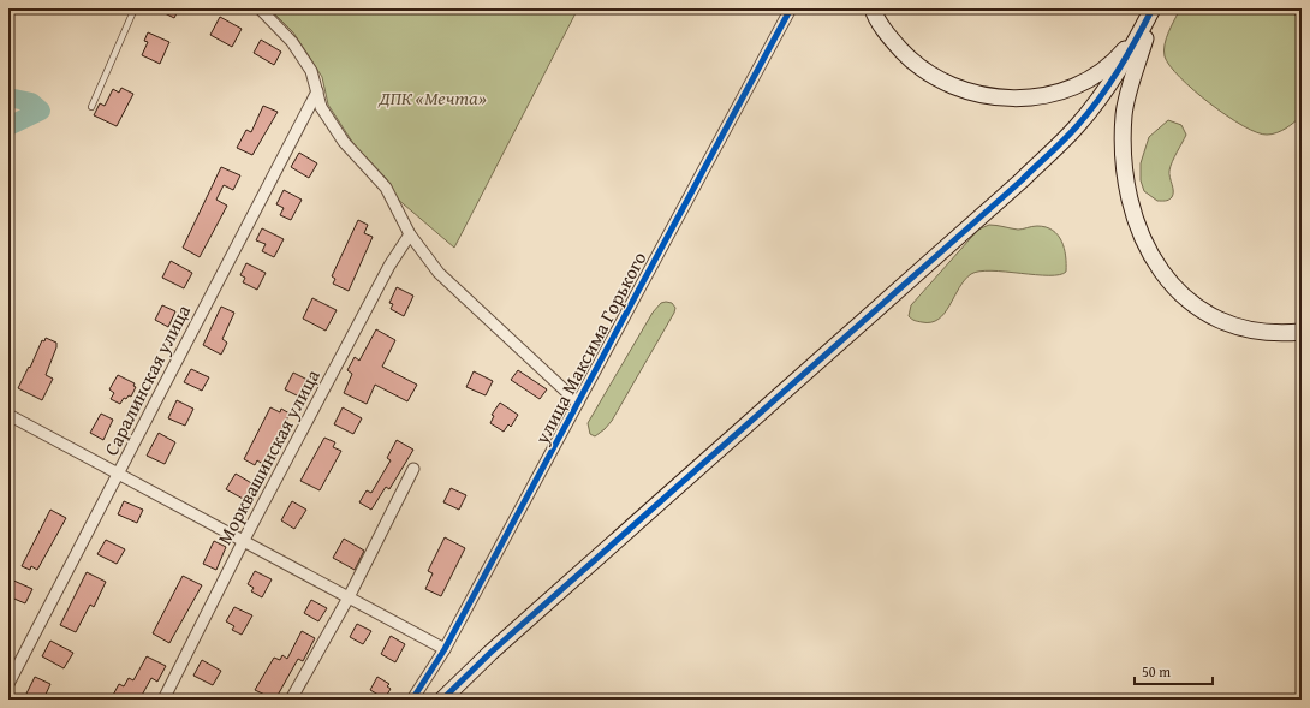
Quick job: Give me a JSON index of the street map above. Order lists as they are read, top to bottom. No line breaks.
{"streets":{"street":["улица Максима Горького","Саралинская улица","Морквашинская улица"]},"parks":["ДПК «Мечта»"],"scale_bar":"50 m"}
